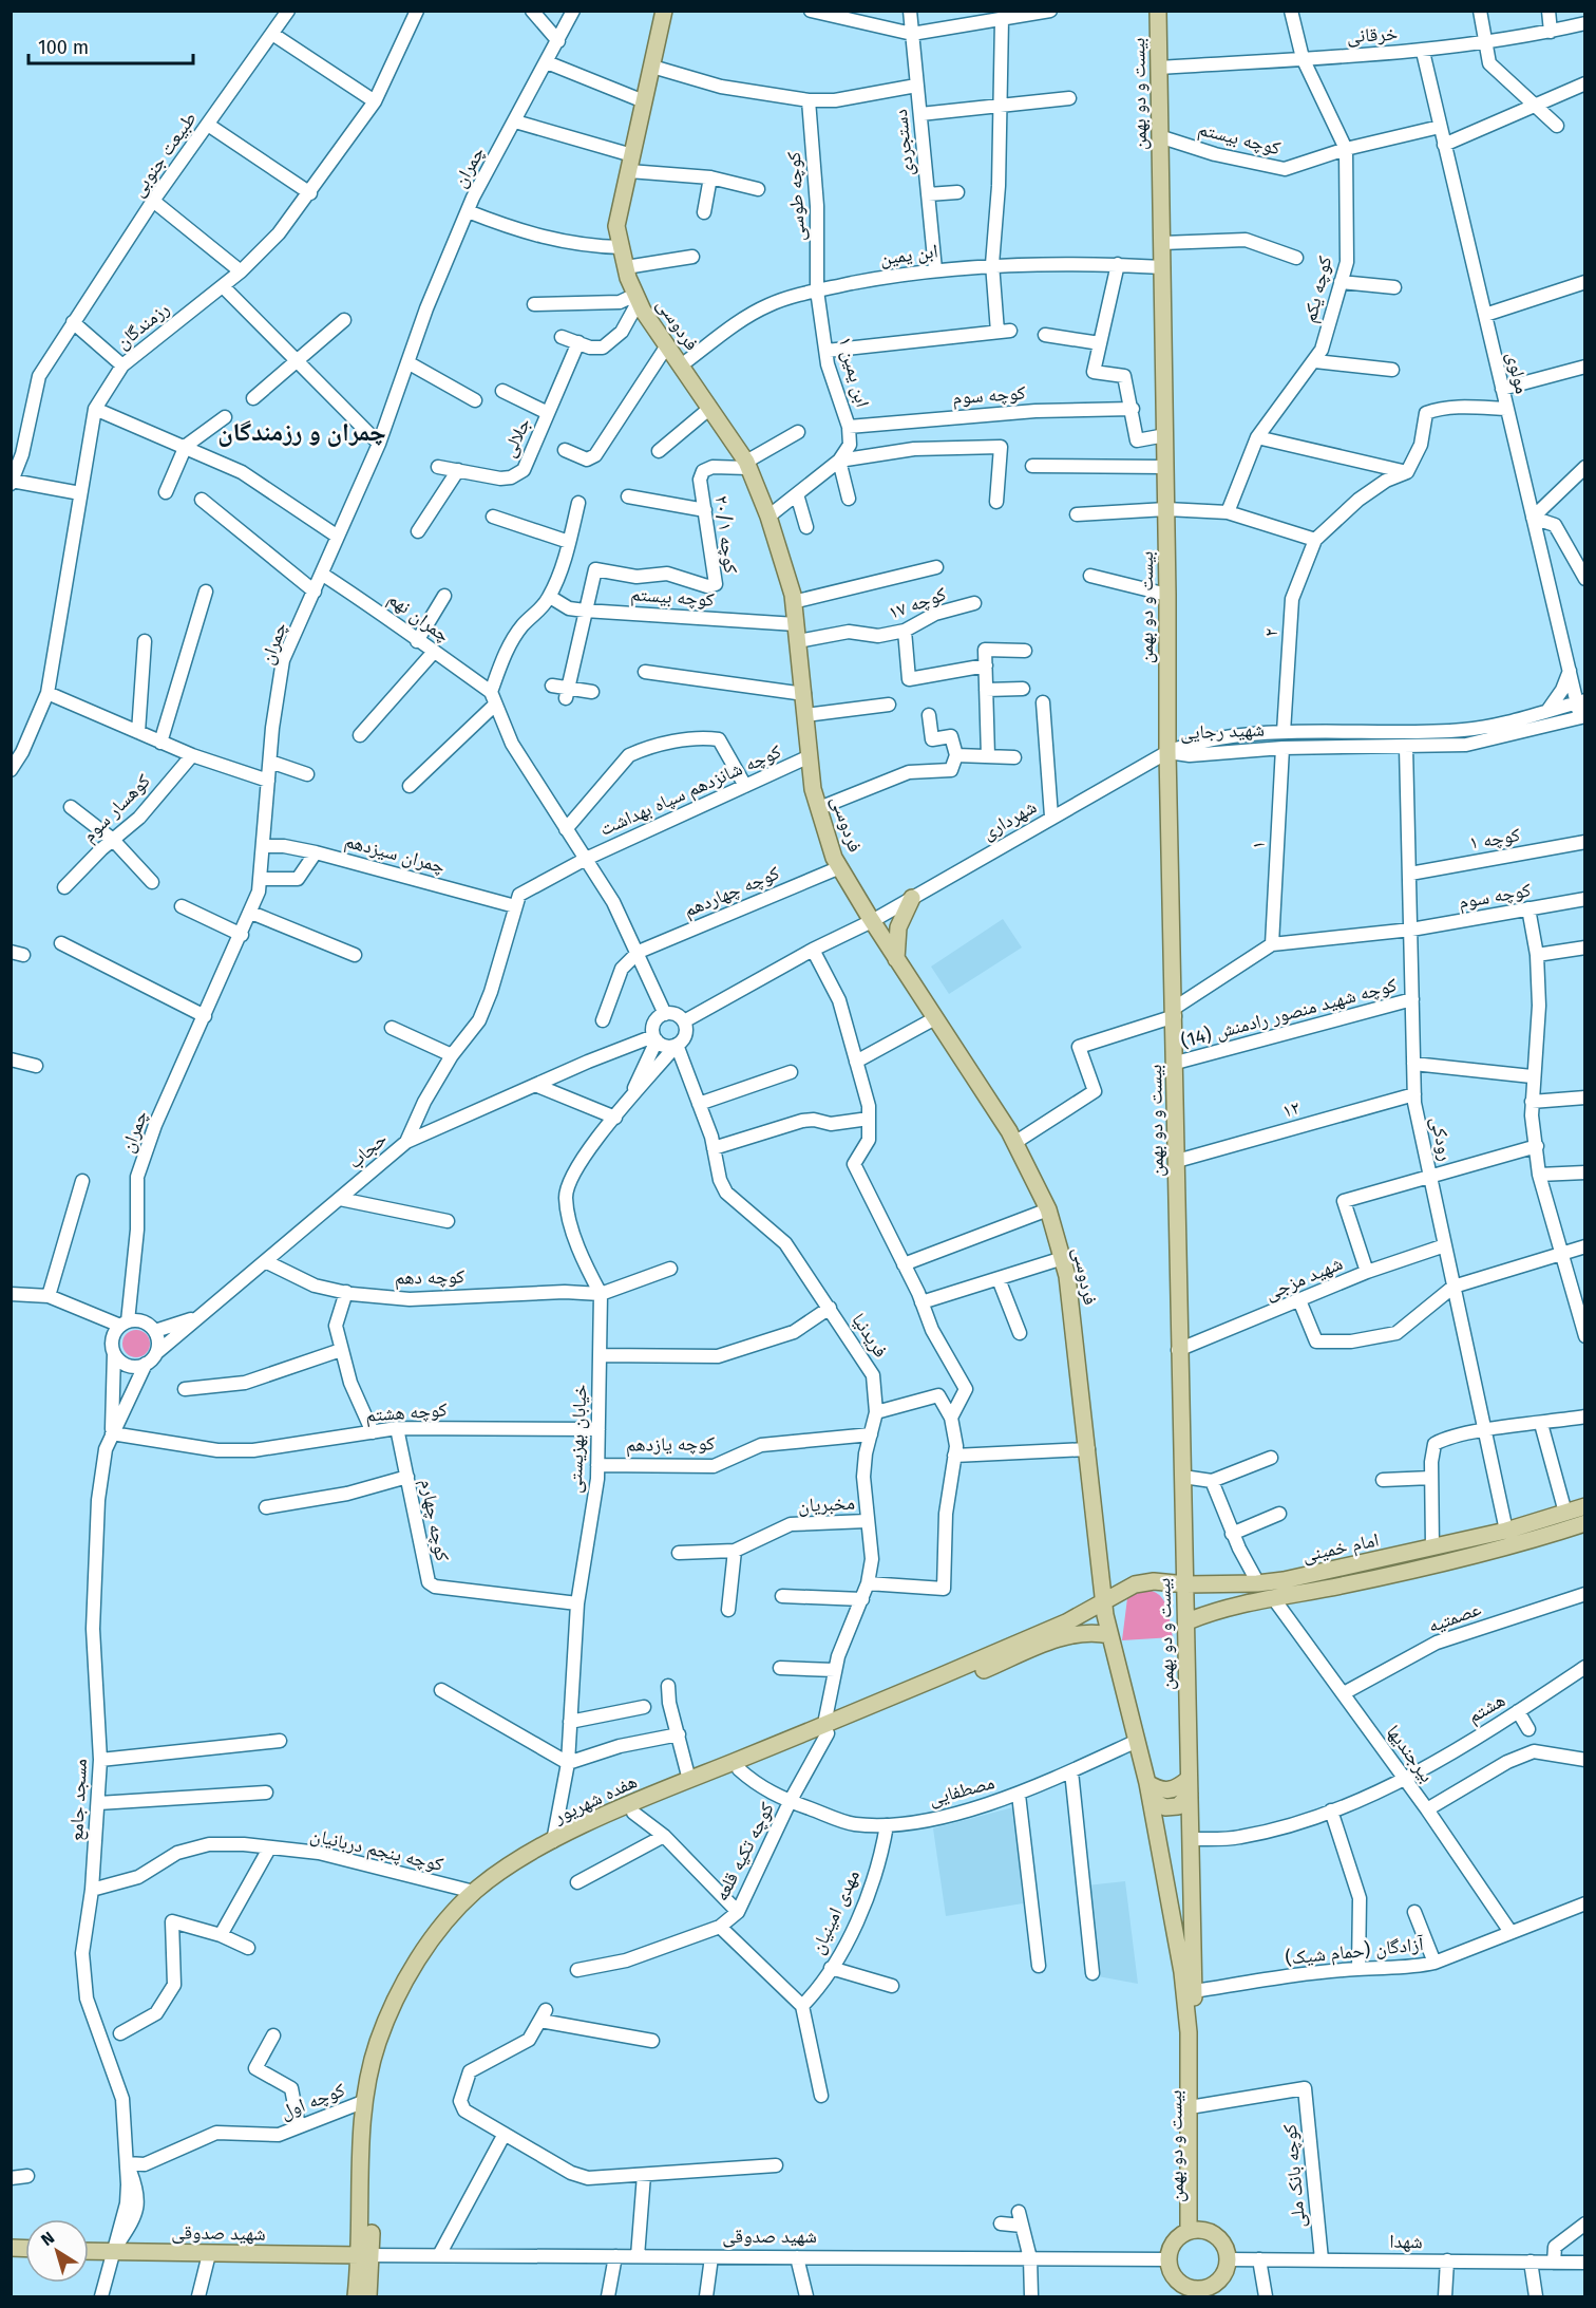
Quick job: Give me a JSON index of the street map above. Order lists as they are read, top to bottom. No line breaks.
{"streets":{"main road":["بیست و دو بهمن","فردوسی","امام خمینی","هفده شهریور","شهید صدوقی"],"street":["خرقانی","کوچه بیستم","دستجردی","طبیعت جنوبی","چمران","کوچه طوسی","ابن یمین","کوچه یکم","رزمندگان","ابن یمین ۱","مولوی","کوچه سوم","جلالی","کوچه ۲۰/۱","۱۷ کوچه","چمران نهم","۲","شهید رجایی","کوچه شانزدهم سپاه بهداشت","کوهسار سوم","شهرداری","۱ کوچه","۱","چمران سیزدهم","کوچه چهاردهم","کوچه شهید منصور رادمنش (14)","۱۲","رودکی","حجاب","کوچه دهم","شهید مزجی","فریدنیا","کوچه هشتم","خیابان بهزیستی","کوچه یازدهم","مخبریان","کوچه چهارم","عصمتیه","هشتم","بیرجندیها","مصطفایی","مسجد جامع","کوچه پنجم دربانیان","کوچه تکیه قلعه","مهدی امینیان","آزادگان (حمام شیک)","کوچه اول","کوچه بانک ملی","شهدا"]},"crossings":[["خرقانی","بیست و دو بهمن"],["خرقانی","کوچه یکم"],["خرقانی","مولوی"],["بیست و دو بهمن","کوچه بیستم"],["بیست و دو بهمن","ابن یمین"],["بیست و دو بهمن","فردوسی"],["بیست و دو بهمن","شهید رجایی"],["بیست و دو بهمن","شهرداری"],["بیست و دو بهمن","کوچه شهید منصور رادمنش (14)"],["بیست و دو بهمن","۱۲"],["بیست و دو بهمن","شهید مزجی"],["بیست و دو بهمن","امام خمینی"],["بیست و دو بهمن","هشتم"],["بیست و دو بهمن","مصطفایی"],["بیست و دو بهمن","هفده شهریور"],["بیست و دو بهمن","آزادگان (حمام شیک)"],["بیست و دو بهمن","کوچه بانک ملی"],["بیست و دو بهمن","شهید صدوقی"],["بیست و دو بهمن","شهدا"],["کوچه بیستم","کوچه یکم"],["کوچه بیستم","فردوسی"],["کوچه بیستم","مولوی"],["کوچه بیستم","کوچه ۲۰/۱"],["دستجردی","ابن یمین"],["چمران","چمران نهم"],["چمران","چمران سیزدهم"],["چمران","حجاب"],["کوچه طوسی","ابن یمین"],["کوچه طوسی","ابن یمین ۱"],["ابن یمین","فردوسی"],["ابن یمین","ابن یمین ۱"],["فردوسی","کوچه ۲۰/۱"],["فردوسی","۱۷ کوچه"],["فردوسی","کوچه شانزدهم سپاه بهداشت"],["فردوسی","شهرداری"],["فردوسی","کوچه چهاردهم"],["فردوسی","امام خمینی"],["فردوسی","هفده شهریور"],["ابن یمین ۱","کوچه سوم"],["مولوی","شهید رجایی"],["کوچه سوم","۱"],["کوچه سوم","رودکی"],["۲","شهید رجایی"],["شهید رجایی","شهرداری"],["شهید رجایی","۱"],["شهید رجایی","رودکی"],["کوچه شانزدهم سپاه بهداشت","چمران سیزدهم"],["۱ کوچه","رودکی"],["کوچه شهید منصور رادمنش (14)","رودکی"],["۱۲","رودکی"],["رودکی","شهید مزجی"],["رودکی","امام خمینی"],["حجاب","کوچه دهم"],["حجاب","فریدنیا"],["حجاب","خیابان بهزیستی"],["کوچه دهم","خیابان بهزیستی"],["فریدنیا","خیابان بهزیستی"],["فریدنیا","کوچه یازدهم"],["فریدنیا","مخبریان"],["فریدنیا","هفده شهریور"],["کوچه هشتم","خیابان بهزیستی"],["کوچه هشتم","کوچه چهارم"],["کوچه هشتم","مسجد جامع"],["خیابان بهزیستی","کوچه یازدهم"],["خیابان بهزیستی","کوچه چهارم"],["خیابان بهزیستی","هفده شهریور"],["امام خمینی","بیرجندیها"],["امام خمینی","هفده شهریور"],["عصمتیه","بیرجندیها"],["هشتم","بیرجندیها"],["بیرجندیها","آزادگان (حمام شیک)"],["مصطفایی","کوچه تکیه قلعه"],["مصطفایی","مهدی امینیان"],["هفده شهریور","کوچه پنجم دربانیان"],["هفده شهریور","کوچه اول"],["هفده شهریور","شهید صدوقی"],["مسجد جامع","کوچه پنجم دربانیان"],["مسجد جامع","کوچه اول"],["مسجد جامع","شهید صدوقی"],["کوچه بانک ملی","شهدا"],["شهید صدوقی","شهدا"]],"districts":["چمران و رزمندگان"],"scale_bar":"100 m","north":"top left"}
